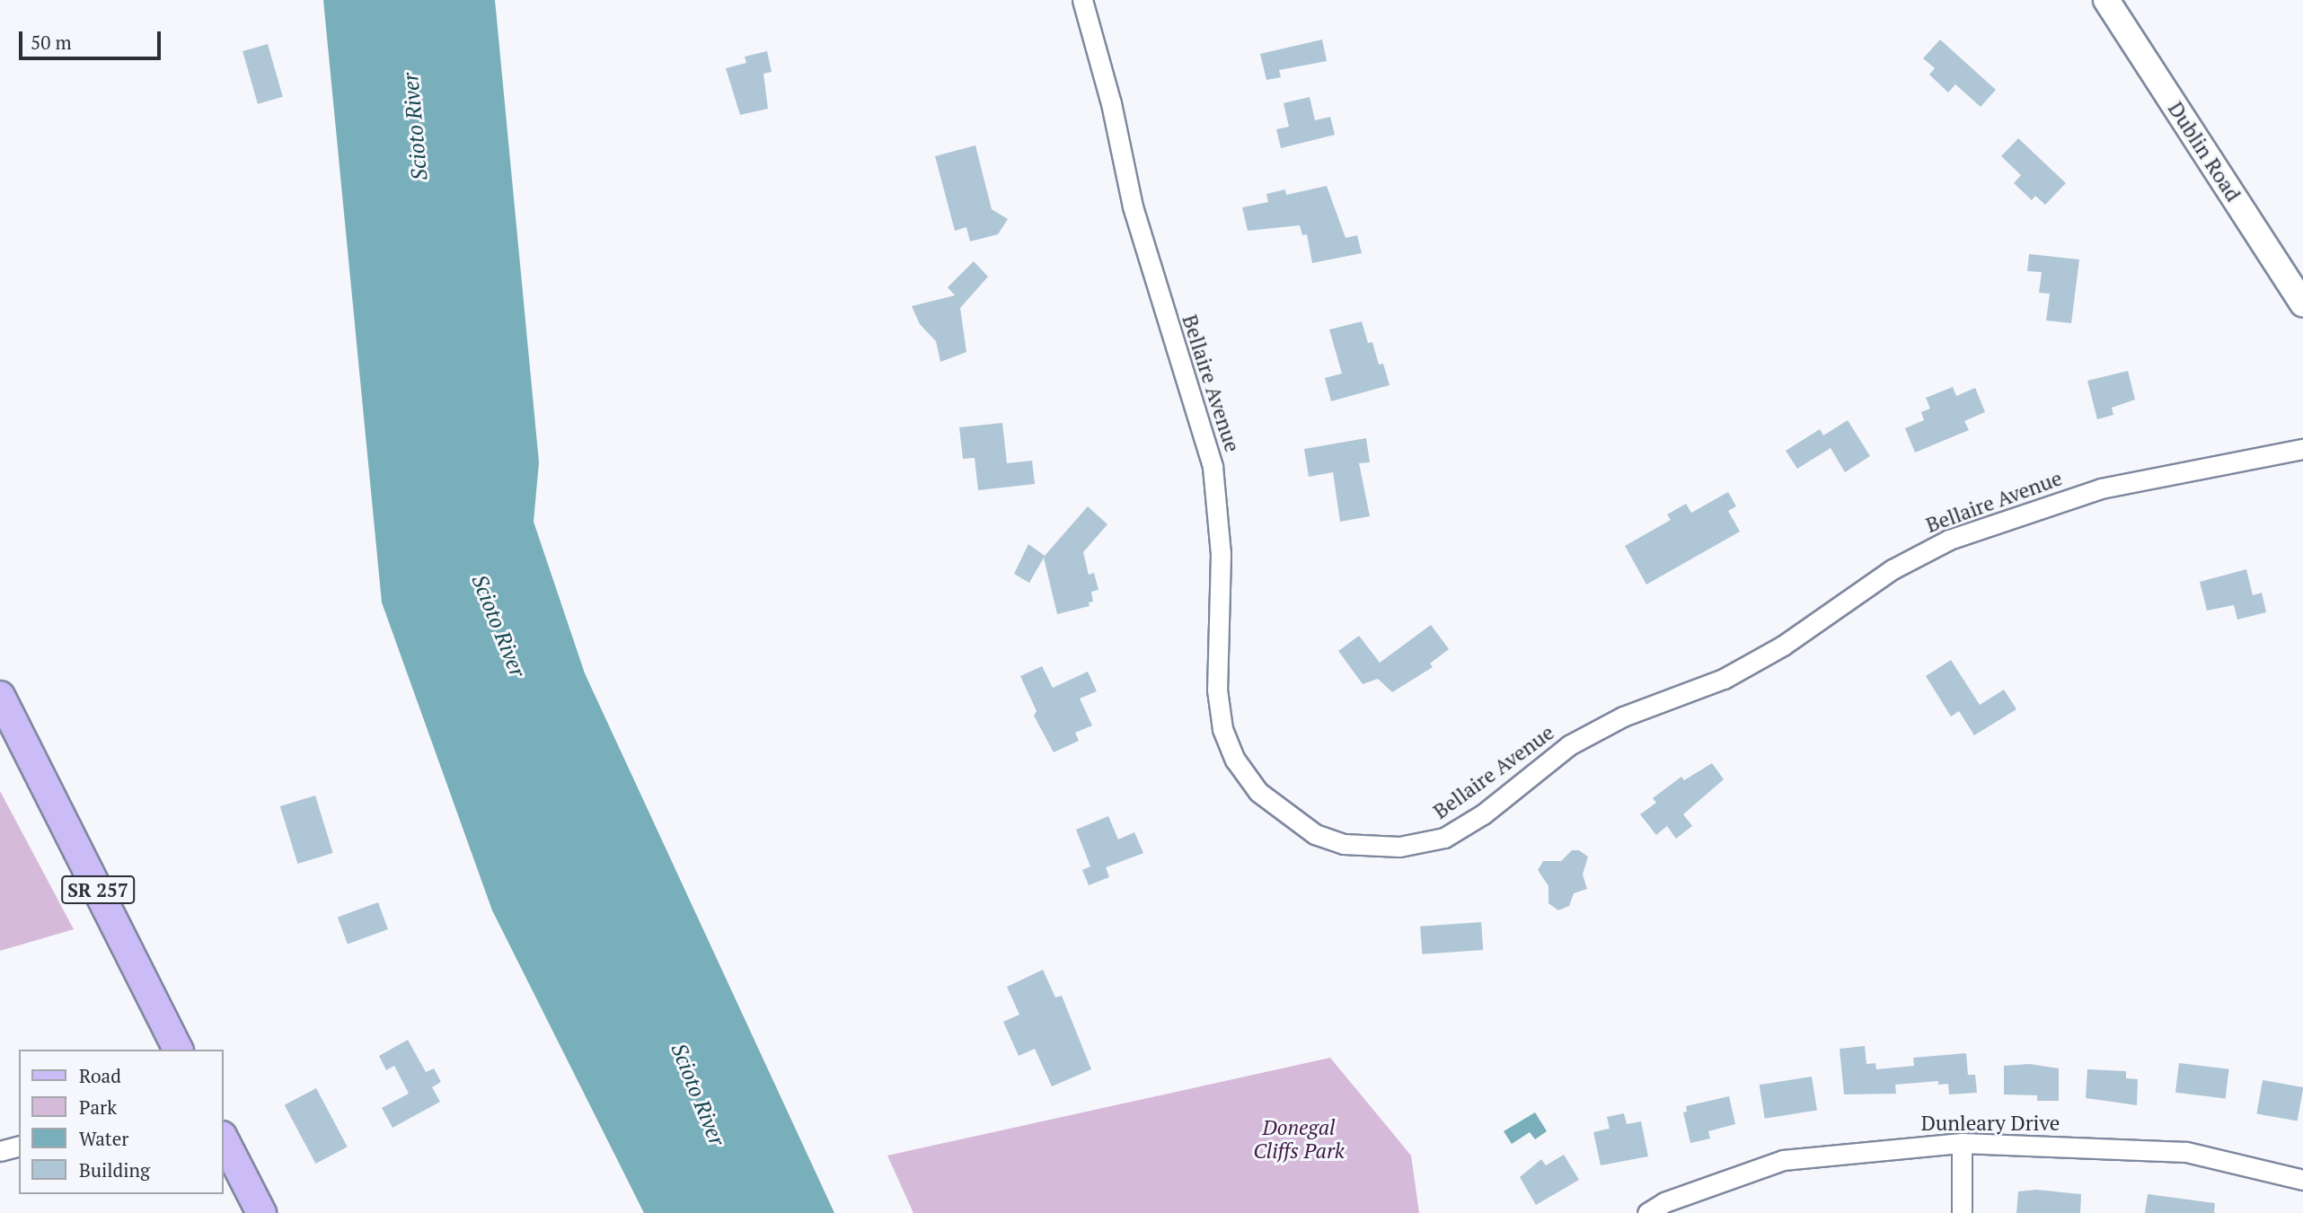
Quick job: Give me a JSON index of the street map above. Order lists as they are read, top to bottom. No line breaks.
{"streets":{"main road":["Dublin Road","SR 257"],"street":["Bellaire Avenue","Dunleary Drive"]},"water":["Scioto River"],"parks":["Donegal Cliffs Park"],"legend":["Road","Park","Water","Building"],"scale_bar":"50 m"}
